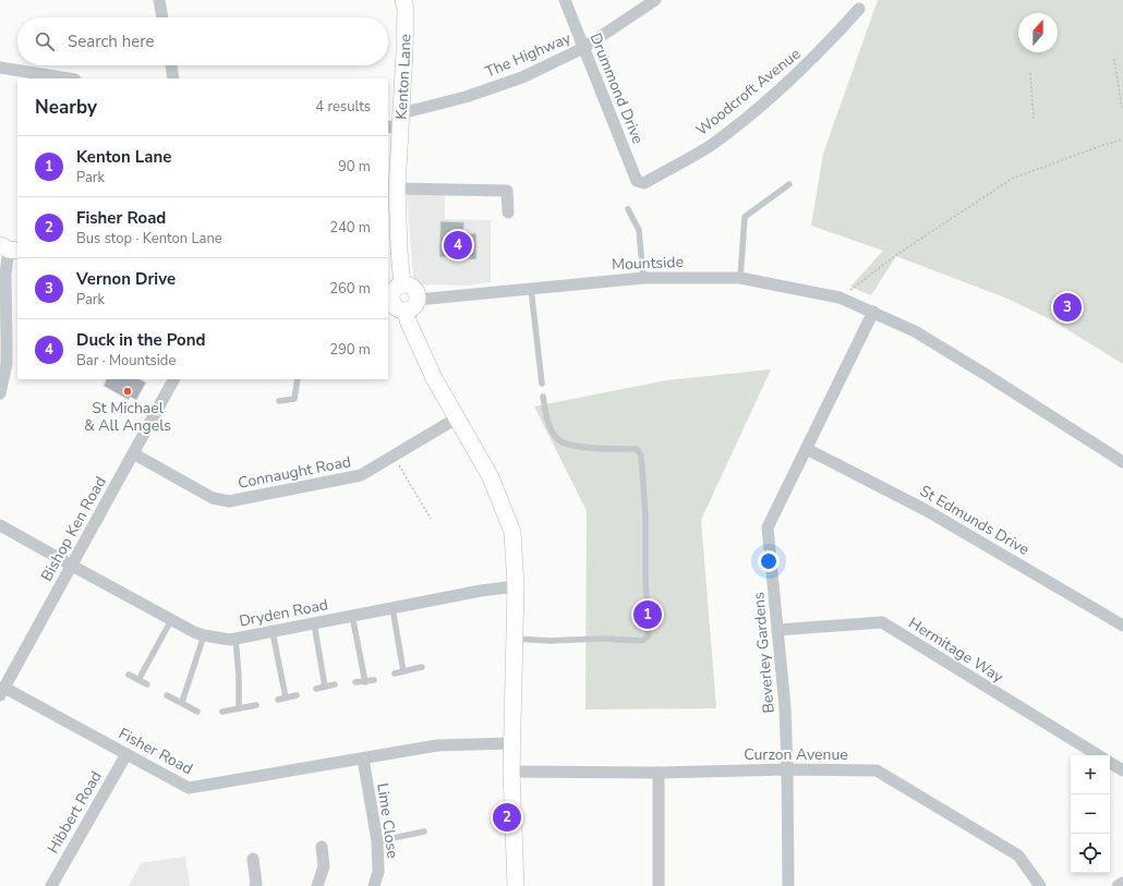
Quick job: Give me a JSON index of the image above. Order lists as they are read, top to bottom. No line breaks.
{"streets":{"street":["The Highway","Kenton Lane","Drummond Drive","Woodcroft Avenue","Mountside","Connaught Road","St Edmunds Drive","Bishop Ken Road","Dryden Road","Hermitage Way","Beverley Gardens","Fisher Road","Curzon Avenue","Hibbert Road","Lime Close"]},"crossings":[["The Highway","Kenton Lane"],["The Highway","Drummond Drive"],["Kenton Lane","Mountside"],["Drummond Drive","Woodcroft Avenue"],["Mountside","Beverley Gardens"],["Connaught Road","Bishop Ken Road"],["St Edmunds Drive","Beverley Gardens"],["Bishop Ken Road","Dryden Road"],["Bishop Ken Road","Fisher Road"],["Hermitage Way","Beverley Gardens"],["Beverley Gardens","Curzon Avenue"],["Fisher Road","Hibbert Road"],["Fisher Road","Lime Close"]],"places":["St Michael & All Angels"],"north":"top","page":{"search":"Search here","heading":["Nearby","4 results"],"list":[{"mark":"1","name":"Kenton Lane","note":"Park","value":"90 m"},{"mark":"2","name":"Fisher Road","note":"Bus stop · Kenton Lane","value":"240 m"},{"mark":"3","name":"Vernon Drive","note":"Park","value":"260 m"},{"mark":"4","name":"Duck in the Pond","note":"Bar · Mountside","value":"290 m"}],"pins":["4","3","1","2"],"map_buttons":["+","−"]}}
